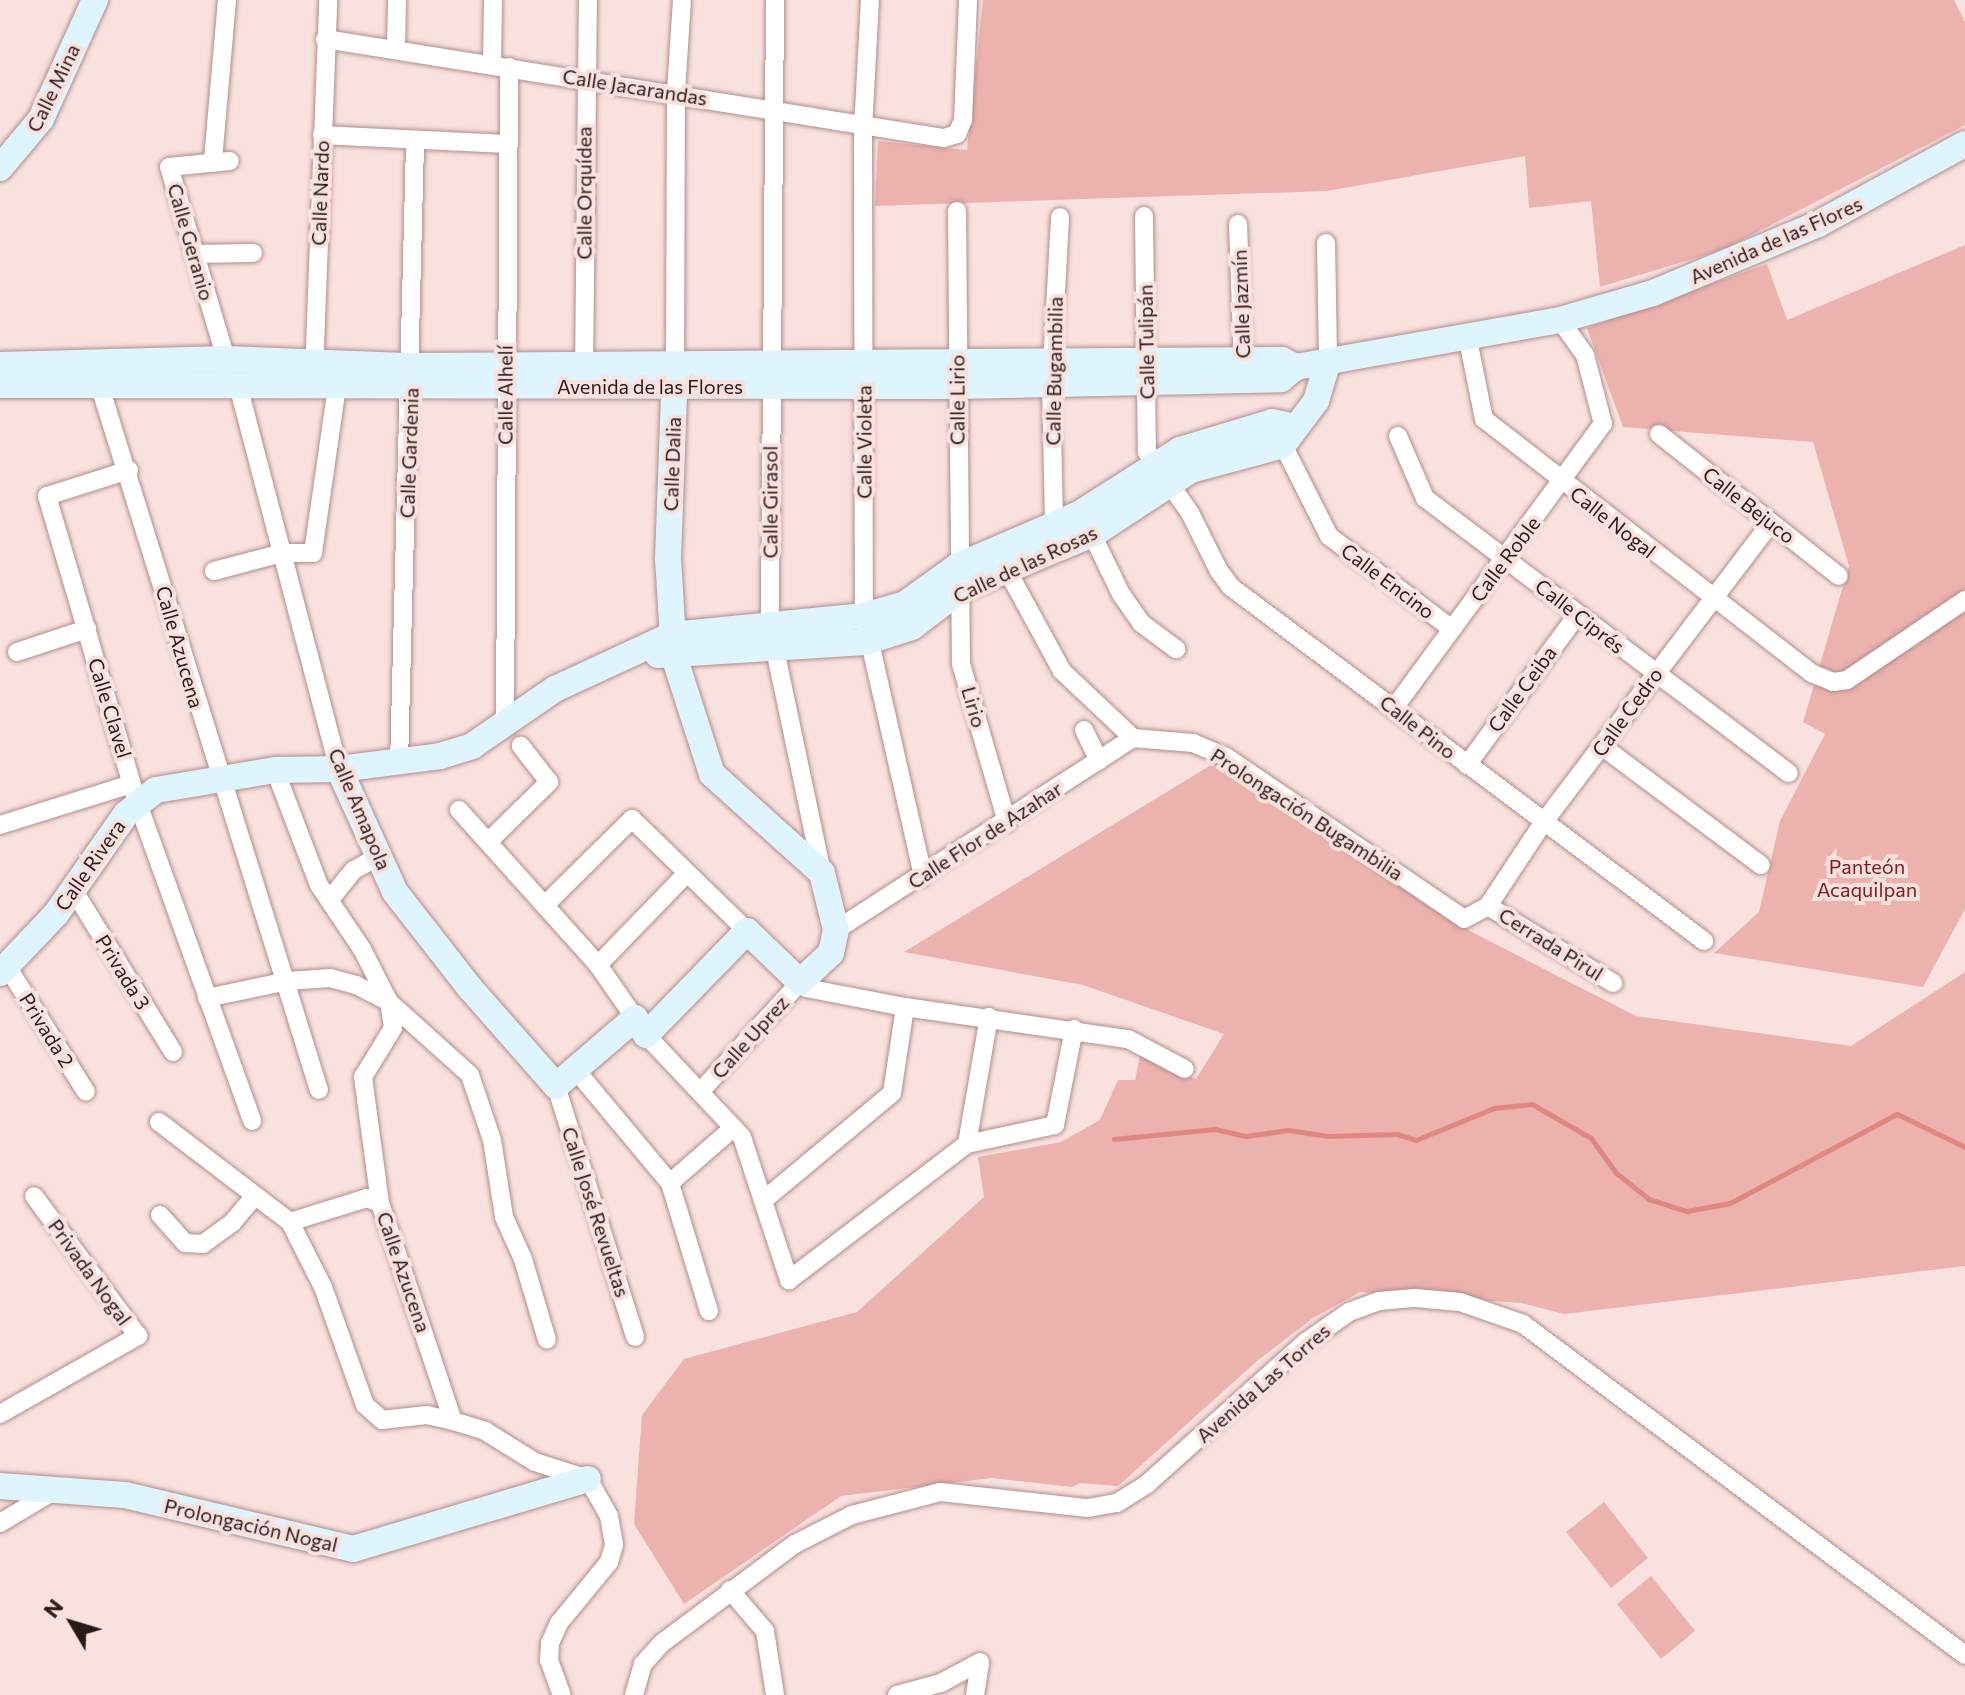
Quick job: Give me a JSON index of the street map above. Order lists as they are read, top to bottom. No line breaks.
{"streets":{"main road":["Calle Mina","Avenida de las Flores","Calle Dalia","Calle Girasol","Calle de las Rosas","Calle Amapola","Calle Rivera","Prolongación Nogal"],"street":["Calle Jacarandas","Calle Nardo","Calle Orquídea","Calle Geranio","Calle Jazmín","Calle Tulipán","Calle Bugambilia","Calle Alhelí","Calle Lirio","Calle Violeta","Calle Gardenia","Calle Bejuco","Calle Nogal","Calle Roble","Calle Encino","Calle Ciprés","Calle Azucena","Calle Ceiba","Lirio","Calle Clavel","Calle Cedro","Calle Pino","Prolongación Bugambilia","Calle Flor de Azahar","Cerrada Pirul","Privada 3","Privada 2","Calle Uprez","Calle José Revueltas","Privada Nogal","Avenida Las Torres"]},"crossings":[["Calle Jacarandas","Calle Nardo"],["Calle Jacarandas","Calle Orquídea"],["Calle Jacarandas","Calle Alhelí"],["Calle Jacarandas","Calle Violeta"],["Calle Jacarandas","Calle Dalia"],["Calle Jacarandas","Calle Girasol"],["Calle Nardo","Avenida de las Flores"],["Calle Nardo","Calle Amapola"],["Calle Orquídea","Avenida de las Flores"],["Avenida de las Flores","Calle Geranio"],["Avenida de las Flores","Calle Jazmín"],["Avenida de las Flores","Calle Tulipán"],["Avenida de las Flores","Calle Bugambilia"],["Avenida de las Flores","Calle Alhelí"],["Avenida de las Flores","Calle Lirio"],["Avenida de las Flores","Calle Violeta"],["Avenida de las Flores","Calle Gardenia"],["Avenida de las Flores","Calle Dalia"],["Avenida de las Flores","Calle Girasol"],["Avenida de las Flores","Calle Nogal"],["Avenida de las Flores","Calle Roble"],["Avenida de las Flores","Calle Azucena"],["Avenida de las Flores","Calle Amapola"],["Calle Tulipán","Calle de las Rosas"],["Calle Tulipán","Calle Pino"],["Calle Bugambilia","Calle de las Rosas"],["Calle Alhelí","Calle de las Rosas"],["Calle Lirio","Calle de las Rosas"],["Calle Lirio","Lirio"],["Calle Violeta","Calle de las Rosas"],["Calle Violeta","Calle Flor de Azahar"],["Calle Gardenia","Calle de las Rosas"],["Calle Dalia","Calle Girasol"],["Calle Dalia","Calle de las Rosas"],["Calle Girasol","Calle de las Rosas"],["Calle Girasol","Calle Flor de Azahar"],["Calle Bejuco","Calle Cedro"],["Calle Nogal","Calle Roble"],["Calle Nogal","Calle Cedro"],["Calle Roble","Calle Encino"],["Calle Roble","Calle Ciprés"],["Calle Roble","Calle Pino"],["Calle de las Rosas","Calle Encino"],["Calle de las Rosas","Lirio"],["Calle de las Rosas","Calle Pino"],["Calle de las Rosas","Calle Amapola"],["Calle de las Rosas","Calle Rivera"],["Calle Ciprés","Calle Ceiba"],["Calle Ciprés","Calle Cedro"],["Calle Azucena","Calle Clavel"],["Calle Azucena","Calle Rivera"],["Calle Ceiba","Calle Pino"],["Lirio","Calle Flor de Azahar"],["Calle Clavel","Calle Rivera"],["Calle Cedro","Calle Pino"],["Calle Cedro","Prolongación Bugambilia"],["Calle Cedro","Cerrada Pirul"],["Calle Amapola","Calle Rivera"],["Calle Amapola","Calle José Revueltas"],["Prolongación Bugambilia","Calle Flor de Azahar"],["Prolongación Bugambilia","Cerrada Pirul"],["Calle Rivera","Privada 3"],["Calle Rivera","Privada 2"]],"parks":["Panteón Acaquilpan"],"north":"top left"}
